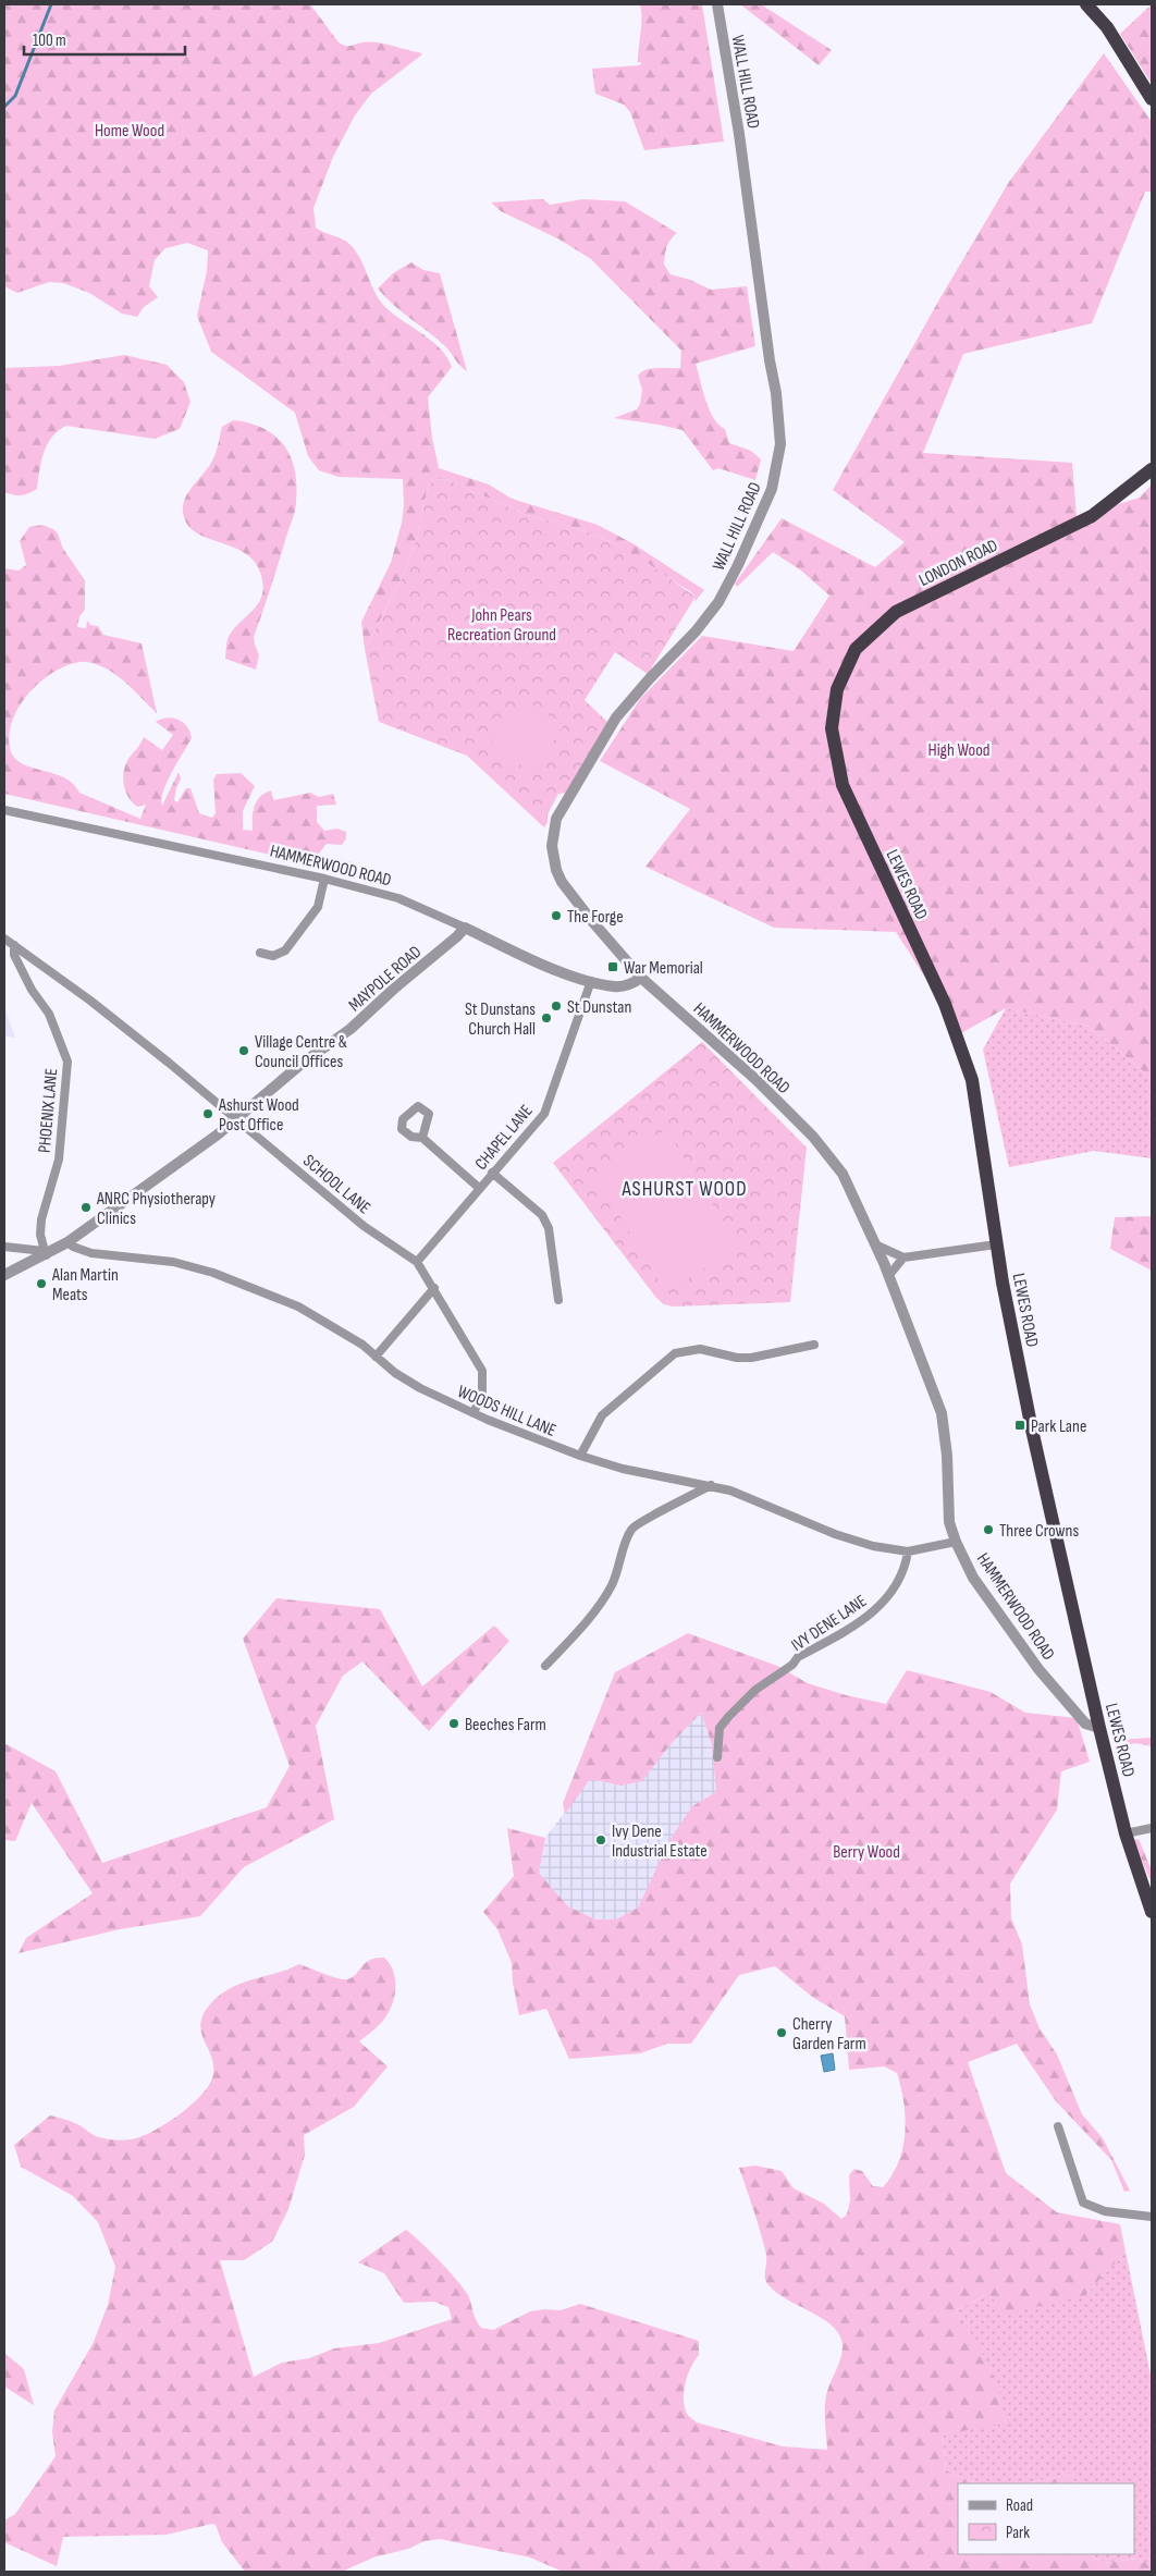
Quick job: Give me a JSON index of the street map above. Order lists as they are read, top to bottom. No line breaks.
{"streets":{"highway":["LONDON ROAD","LEWES ROAD"],"street":["WALL HILL ROAD","HAMMERWOOD ROAD","MAYPOLE ROAD","PHOENIX LANE","CHAPEL LANE","SCHOOL LANE","WOODS HILL LANE","IVY DENE LANE"]},"crossings":[["WALL HILL ROAD","HAMMERWOOD ROAD"],["LONDON ROAD","LEWES ROAD"],["HAMMERWOOD ROAD","LEWES ROAD"],["HAMMERWOOD ROAD","MAYPOLE ROAD"],["HAMMERWOOD ROAD","CHAPEL LANE"],["HAMMERWOOD ROAD","WOODS HILL LANE"],["MAYPOLE ROAD","PHOENIX LANE"],["MAYPOLE ROAD","SCHOOL LANE"],["MAYPOLE ROAD","WOODS HILL LANE"],["PHOENIX LANE","SCHOOL LANE"],["CHAPEL LANE","SCHOOL LANE"],["SCHOOL LANE","WOODS HILL LANE"],["WOODS HILL LANE","IVY DENE LANE"]],"districts":["ASHURST WOOD"],"parks":["Home Wood","John Pears Recreation Ground","High Wood","Berry Wood"],"places":{"other":["The Forge","St Dunstan","St Dunstans Church Hall","Village Centre & Council Offices","Ashurst Wood Post Office","ANRC Physiotherapy Clinics","Alan Martin Meats","Three Crowns","Beeches Farm","Ivy Dene Industrial Estate","Cherry Garden Farm"],"transit":["War Memorial","Park Lane"]},"legend":["Road","Park"],"scale_bar":"100 m"}
